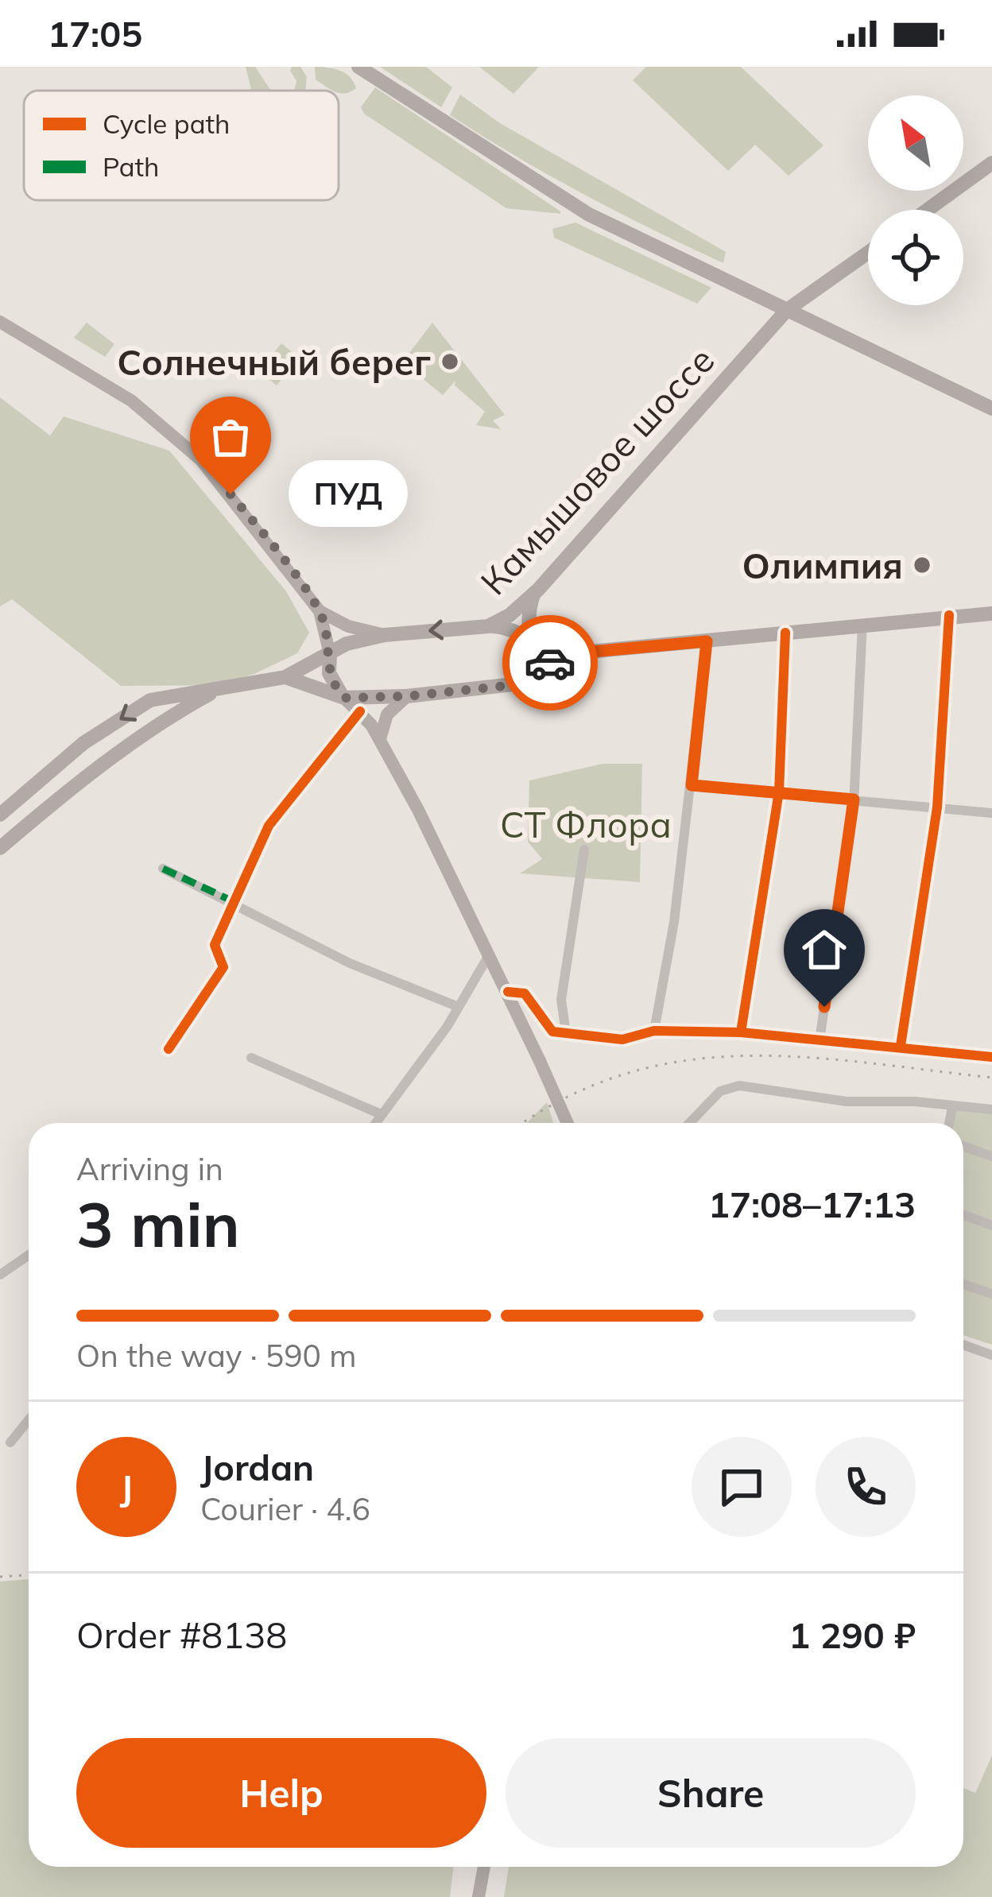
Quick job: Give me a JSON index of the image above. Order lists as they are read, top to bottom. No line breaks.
{"streets":{"main road":["Камышовое шоссе"]},"parks":["СТ Флора"],"places":["Солнечный берег","ПУД","Олимпия"],"legend":["Cycle path","Path"],"north":"top left","page":{"status":"17:05","bubble":"ПУД","heading":["3 min","Arriving in","17:08–17:13"],"panel":["Jordan","Courier · 4.6","Order #8138","1 290 ₽"],"bar":"On the way · 590 m","round":"J","buttons":["Help","Share"]}}
